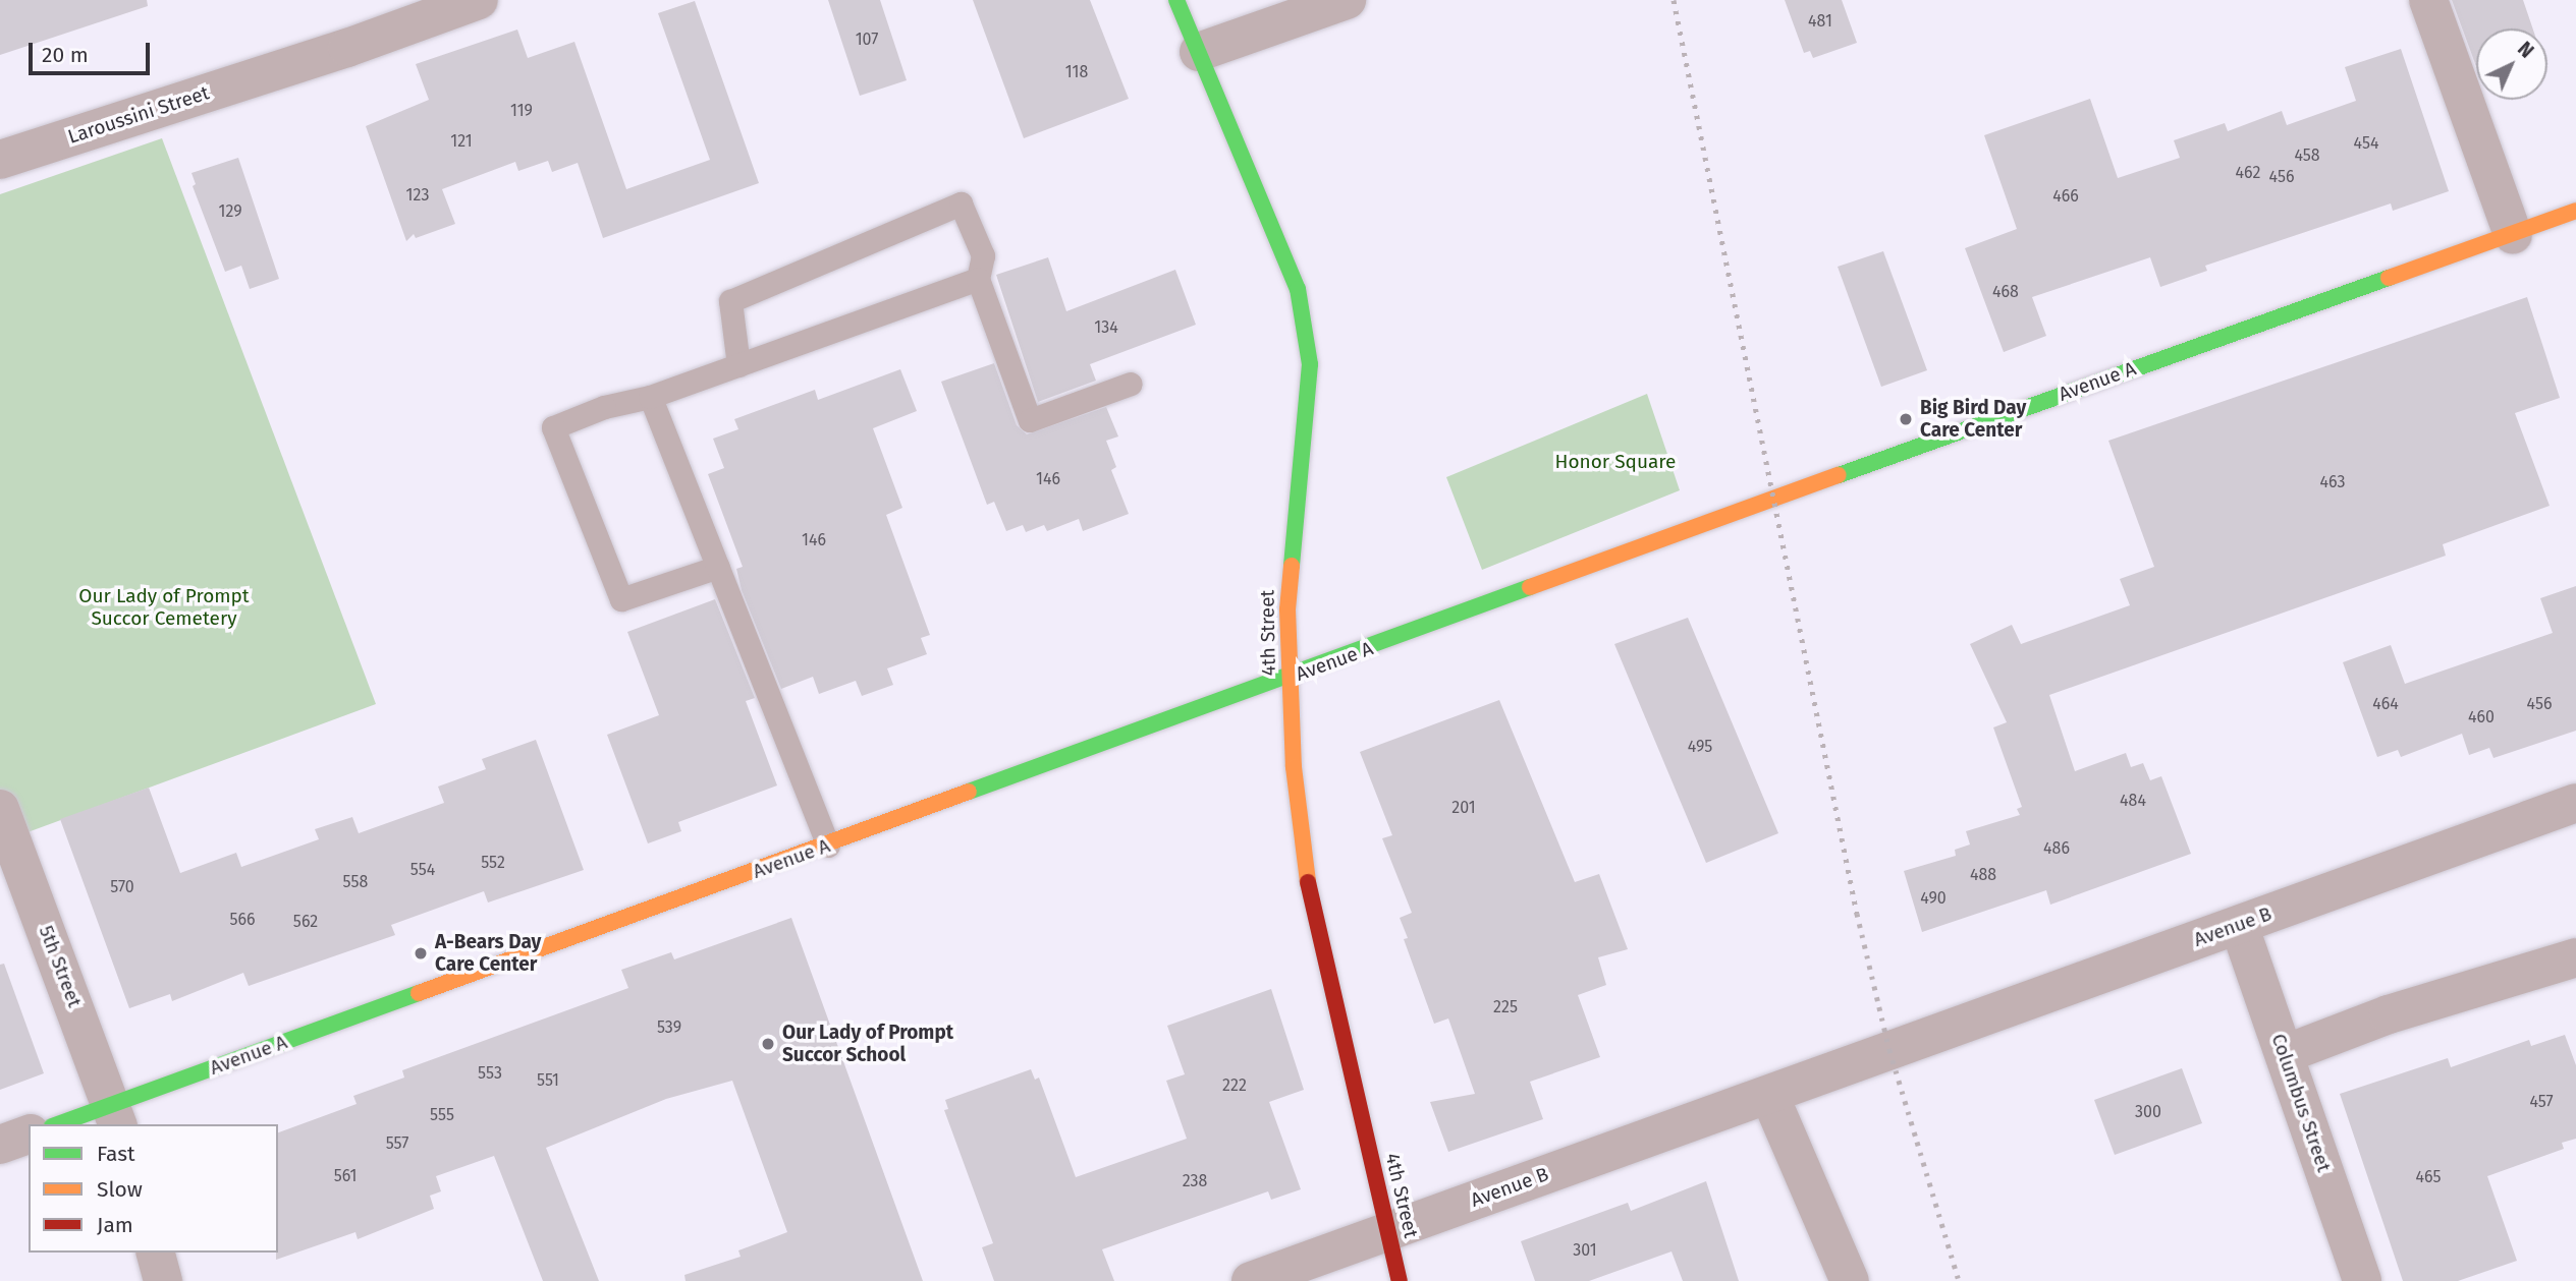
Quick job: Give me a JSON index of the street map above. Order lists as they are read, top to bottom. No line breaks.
{"streets":{"street":["Laroussini Street","Avenue A","4th Street","Avenue B","5th Street","Columbus Street"]},"crossings":[["Avenue A","4th Street"],["Avenue A","5th Street"],["4th Street","Avenue B"],["Avenue B","Columbus Street"]],"parks":["Honor Square","Our Lady of Prompt Succor Cemetery"],"places":["Big Bird Day Care Center","A-Bears Day Care Center","Our Lady of Prompt Succor School"],"house_numbers":["481","107","118","119","121","454","458","462","456","123","466","129","468","134","146","463","146","464","456","460","495","484","201","486","552","554","488","558","570","490","566","562","225","539","553","551","222","457","300","555","557","561","465","238","301"],"legend":["Fast","Slow","Jam"],"scale_bar":"20 m","north":"top right"}
